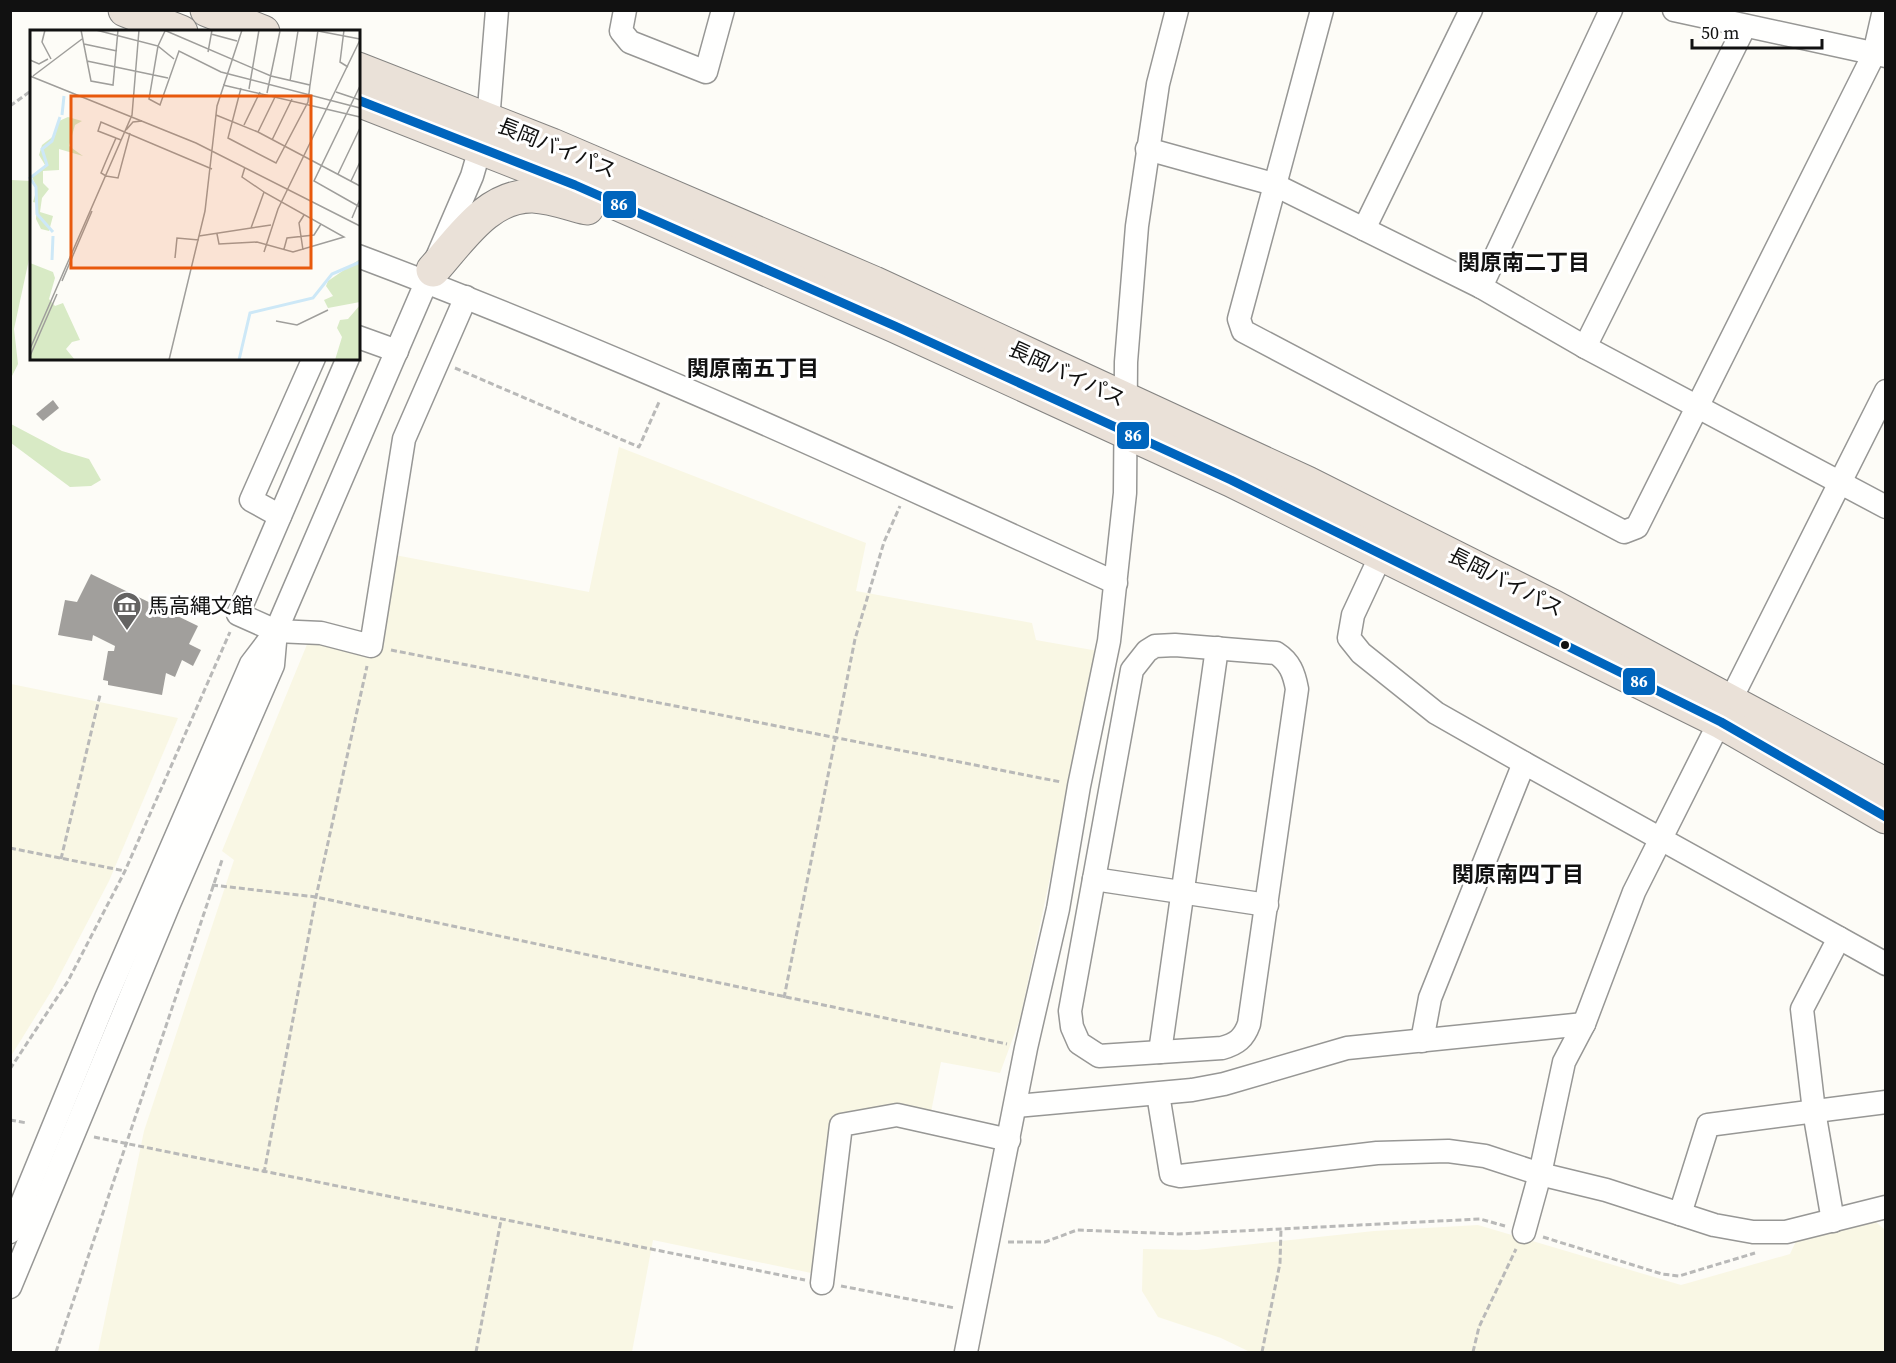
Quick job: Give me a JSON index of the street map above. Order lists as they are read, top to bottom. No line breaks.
{"streets":{"highway":["長岡バイパス"]},"districts":["関原南二丁目","関原南五丁目","関原南四丁目"],"places":{"museum":["馬高縄文館"]},"lines":["transit line 86"],"scale_bar":"50 m"}
